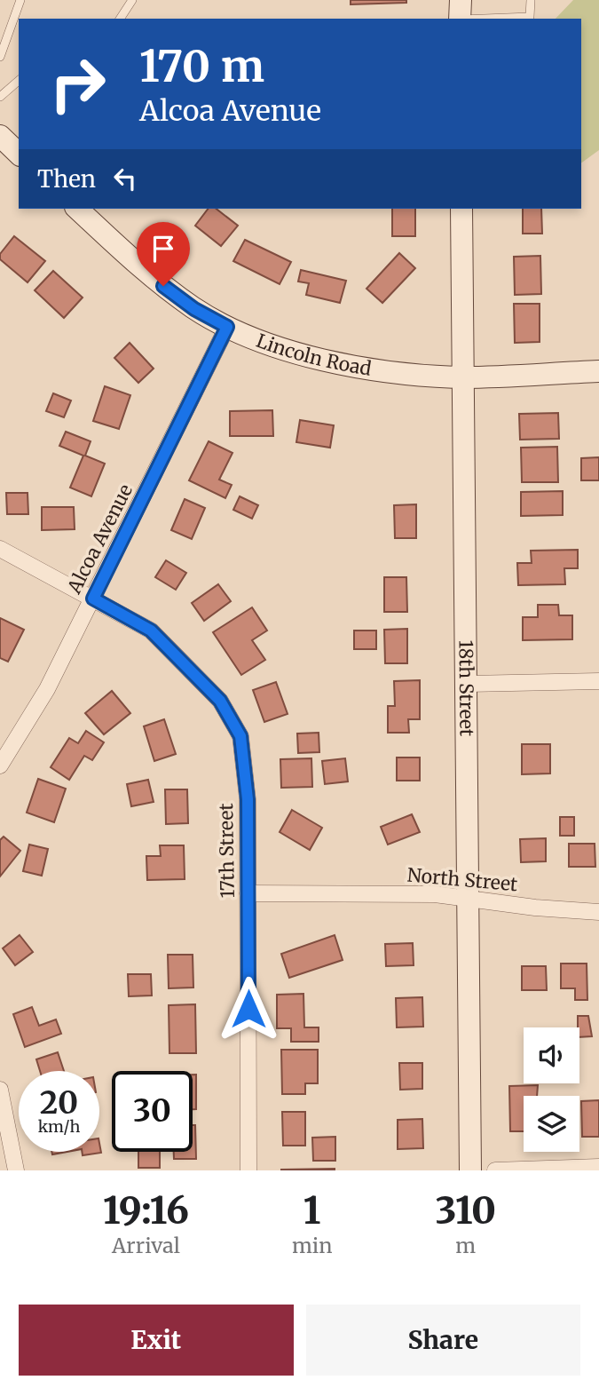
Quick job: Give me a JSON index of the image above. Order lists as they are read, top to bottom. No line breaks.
{"streets":{"street":["Lincoln Road","Alcoa Avenue","18th Street","17th Street","North Street"]},"crossings":[["Lincoln Road","Alcoa Avenue"],["Lincoln Road","18th Street"],["Alcoa Avenue","17th Street"],["18th Street","North Street"],["17th Street","North Street"]],"page":{"turn":["170 m","Alcoa Avenue"],"then":"Then","speed":"20 km/h","limit":"30","eta":["19:16","Arrival","1","min","310","m"],"buttons":["Exit","Share"]}}
